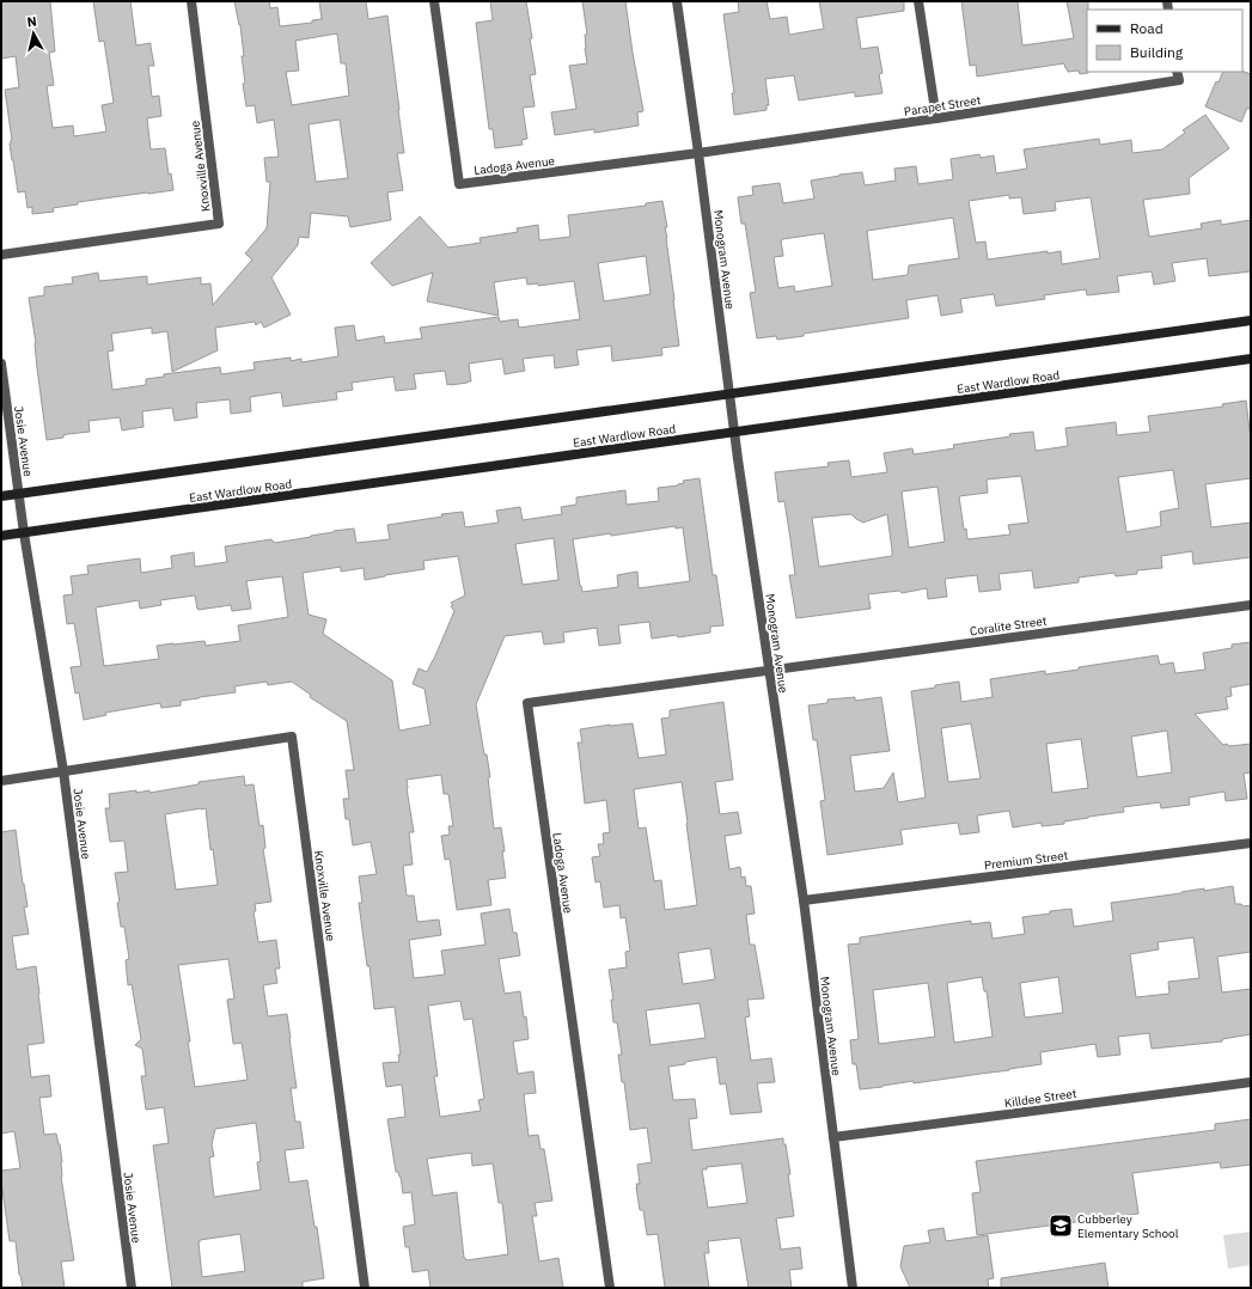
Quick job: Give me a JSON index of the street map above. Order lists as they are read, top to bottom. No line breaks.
{"streets":{"main road":["East Wardlow Road"],"street":["Parapet Street","Ladoga Avenue","Knoxville Avenue","Monogram Avenue","Josie Avenue","Coralite Street","Premium Street","Killdee Street"]},"crossings":[["Parapet Street","Ladoga Avenue"],["Parapet Street","Monogram Avenue"],["Ladoga Avenue","Monogram Avenue"],["Ladoga Avenue","Coralite Street"],["Knoxville Avenue","Josie Avenue"],["Monogram Avenue","East Wardlow Road"],["Monogram Avenue","Coralite Street"],["Monogram Avenue","Premium Street"],["Monogram Avenue","Killdee Street"],["East Wardlow Road","Josie Avenue"]],"places":{"school or university":["Cubberley Elementary School"]},"legend":["Road","Building"],"north":"top"}
